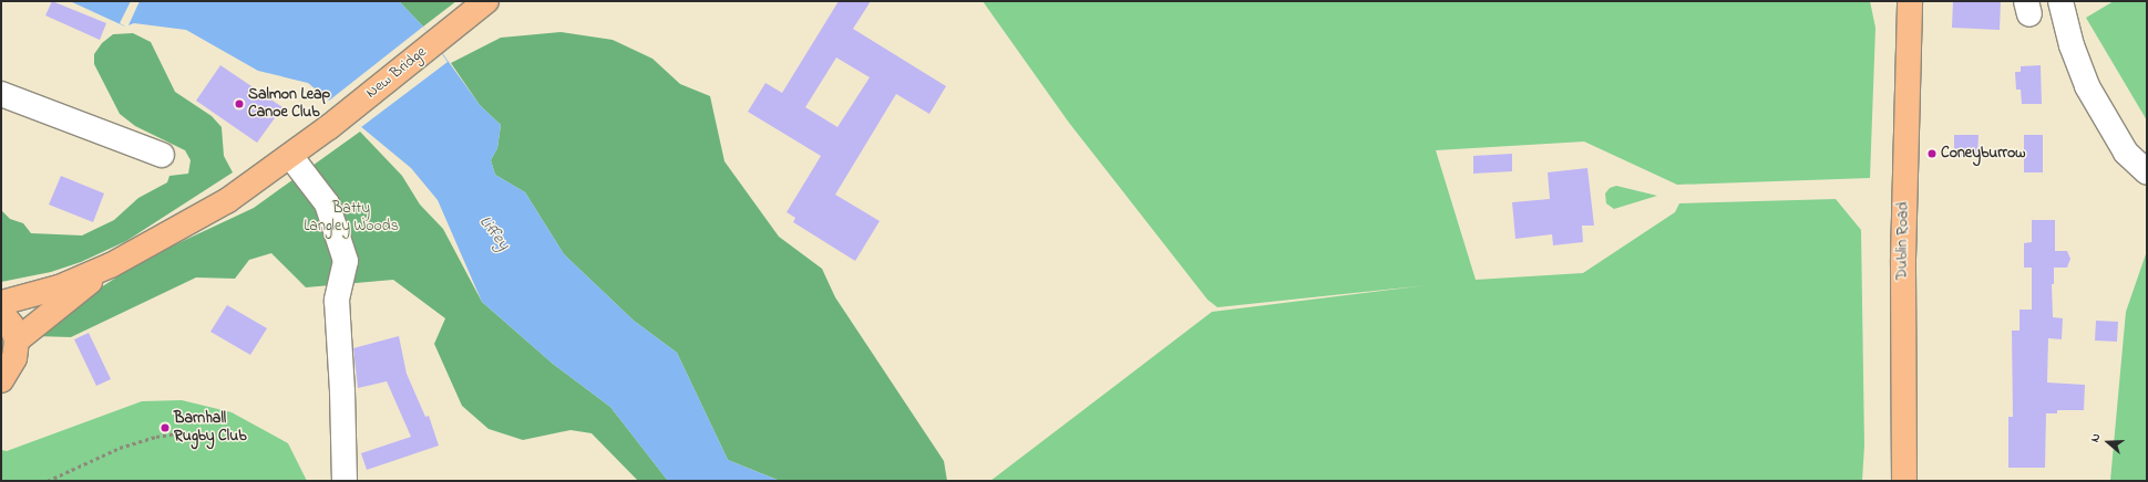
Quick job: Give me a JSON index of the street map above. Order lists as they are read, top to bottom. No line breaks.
{"streets":{"main road":["New Bridge","Dublin Road"]},"water":["Liffey"],"parks":["Batty Langley Woods"],"places":["Salmon Leap Canoe Club","Coneyburrow","Barnhall Rugby Club"],"north":"left"}
